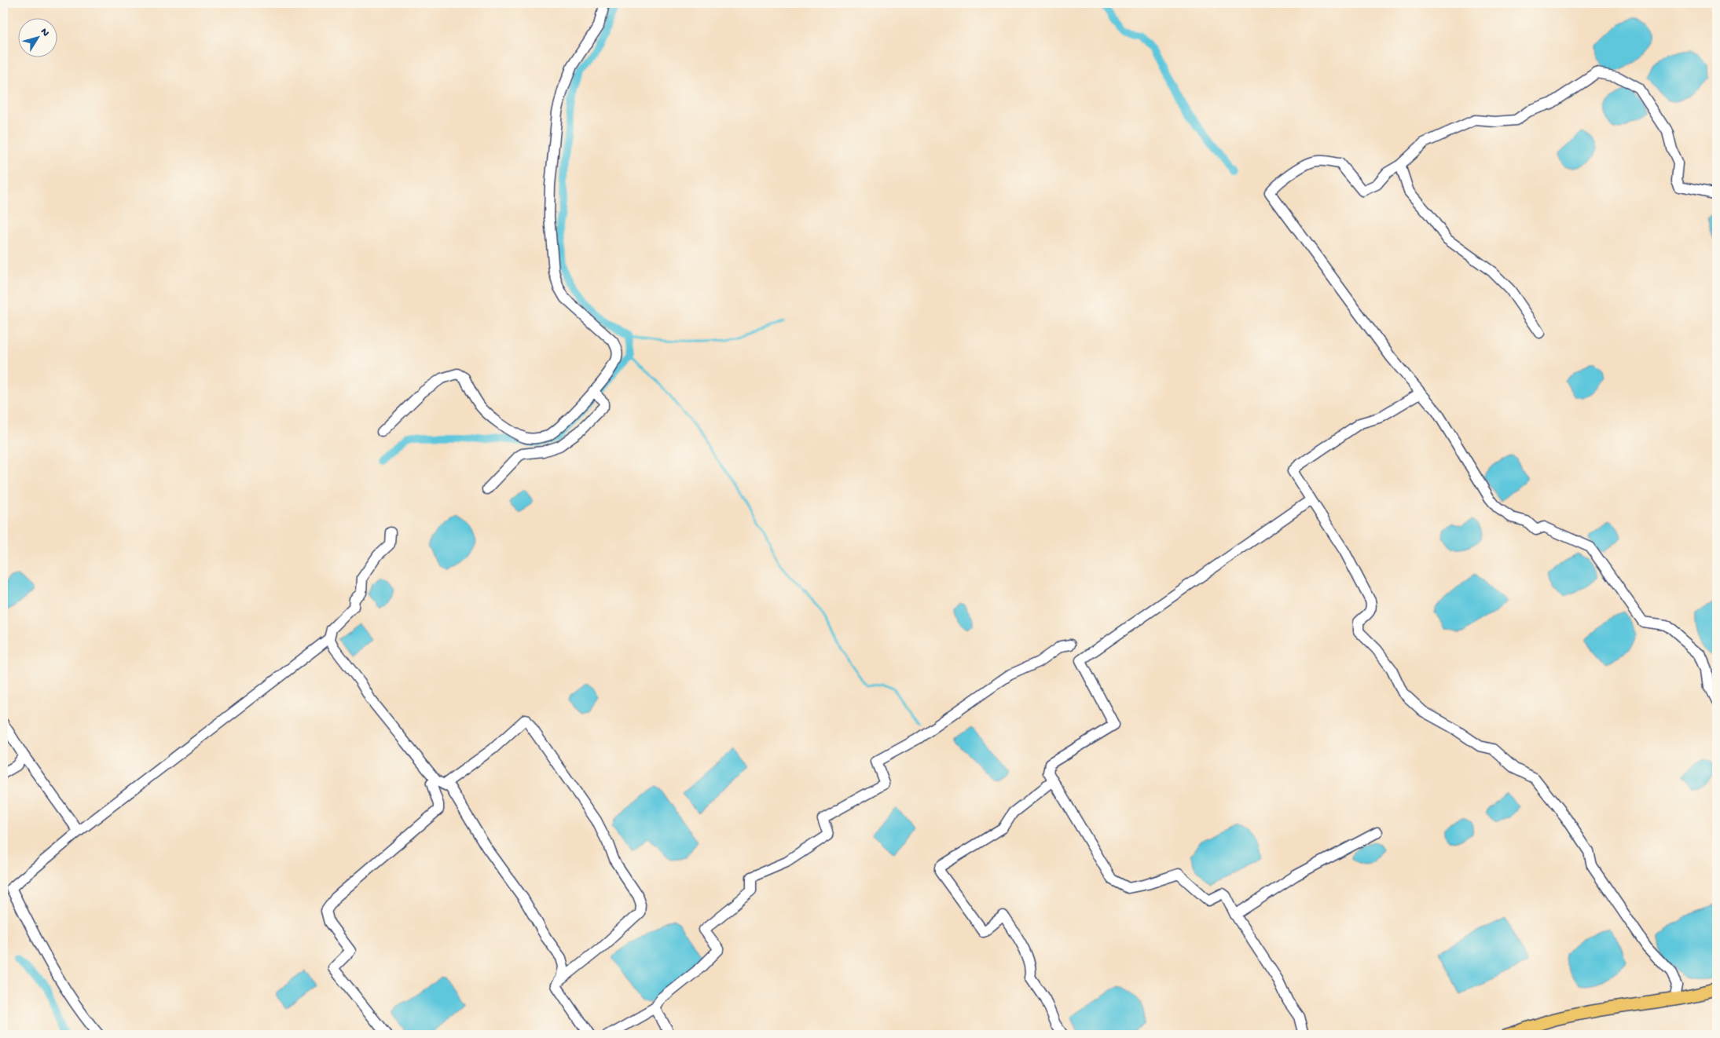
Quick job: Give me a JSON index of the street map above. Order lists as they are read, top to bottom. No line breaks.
{"north":"top right"}
